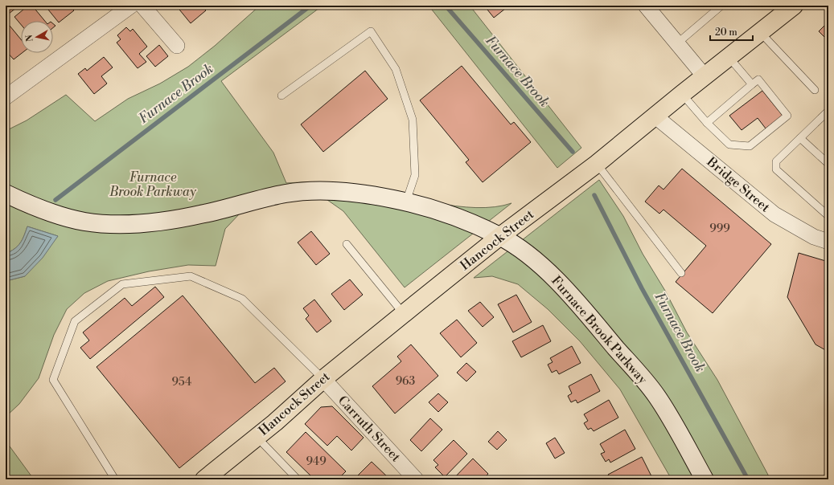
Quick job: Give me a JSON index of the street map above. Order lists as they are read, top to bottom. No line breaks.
{"streets":{"main road":["Hancock Street","Furnace Brook Parkway"],"street":["Bridge Street","Carruth Street"]},"crossings":[["Bridge Street","Hancock Street"],["Hancock Street","Furnace Brook Parkway"],["Hancock Street","Carruth Street"]],"water":["Furnace Brook"],"parks":["Furnace Brook Parkway"],"house_numbers":["999","963","954","949"],"scale_bar":"20 m","north":"left"}
